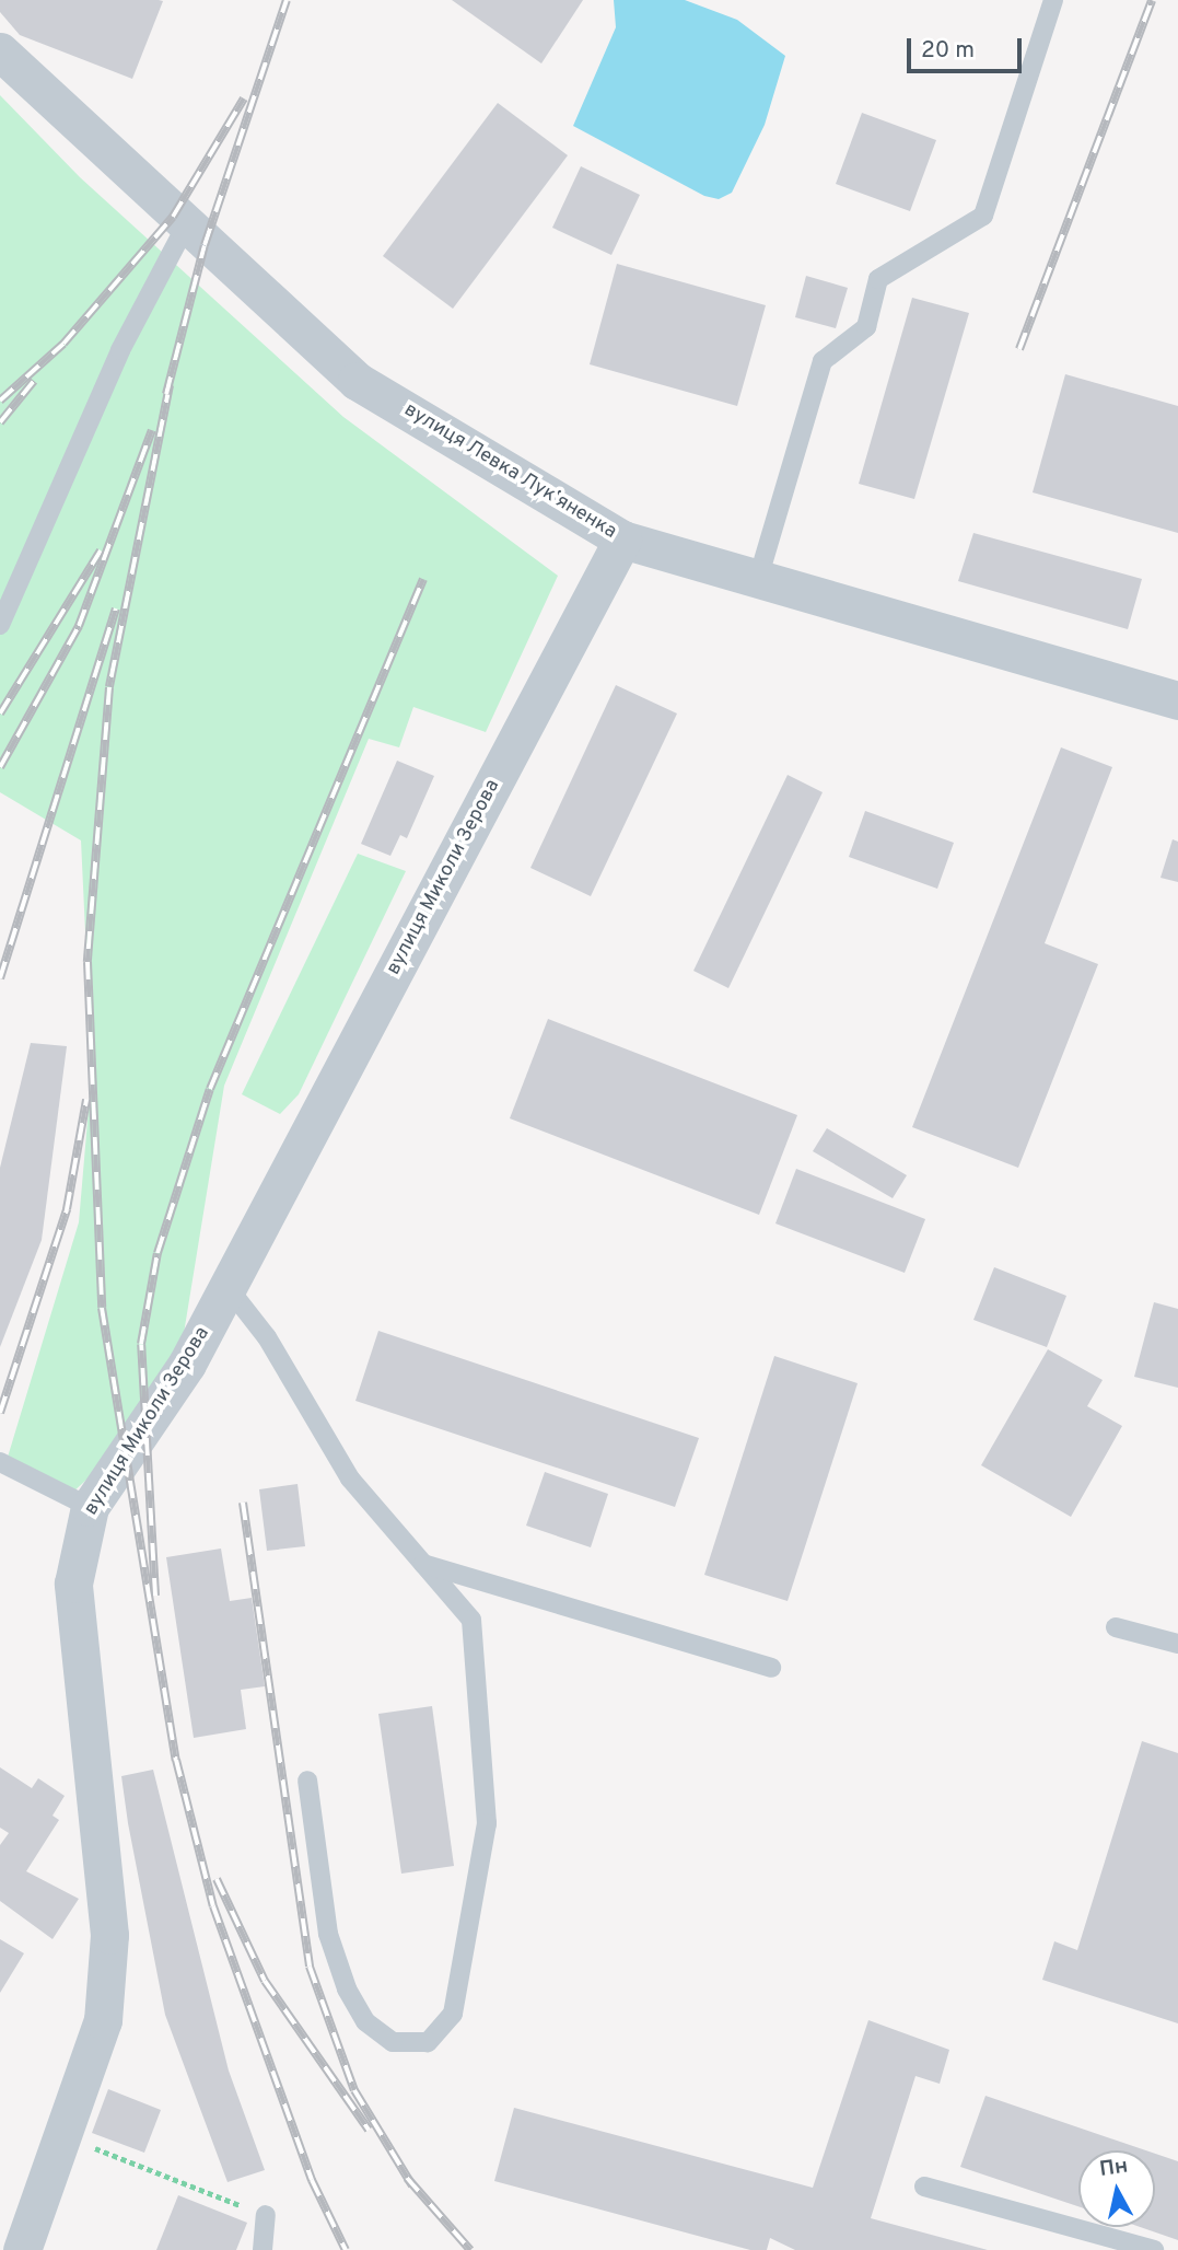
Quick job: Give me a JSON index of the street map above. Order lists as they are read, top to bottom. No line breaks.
{"streets":{"street":["вулиця Левка Лукʼяненка","вулиця Миколи Зерова"]},"crossings":[["вулиця Левка Лукʼяненка","вулиця Миколи Зерова"]],"scale_bar":"20 m","north":"top"}
